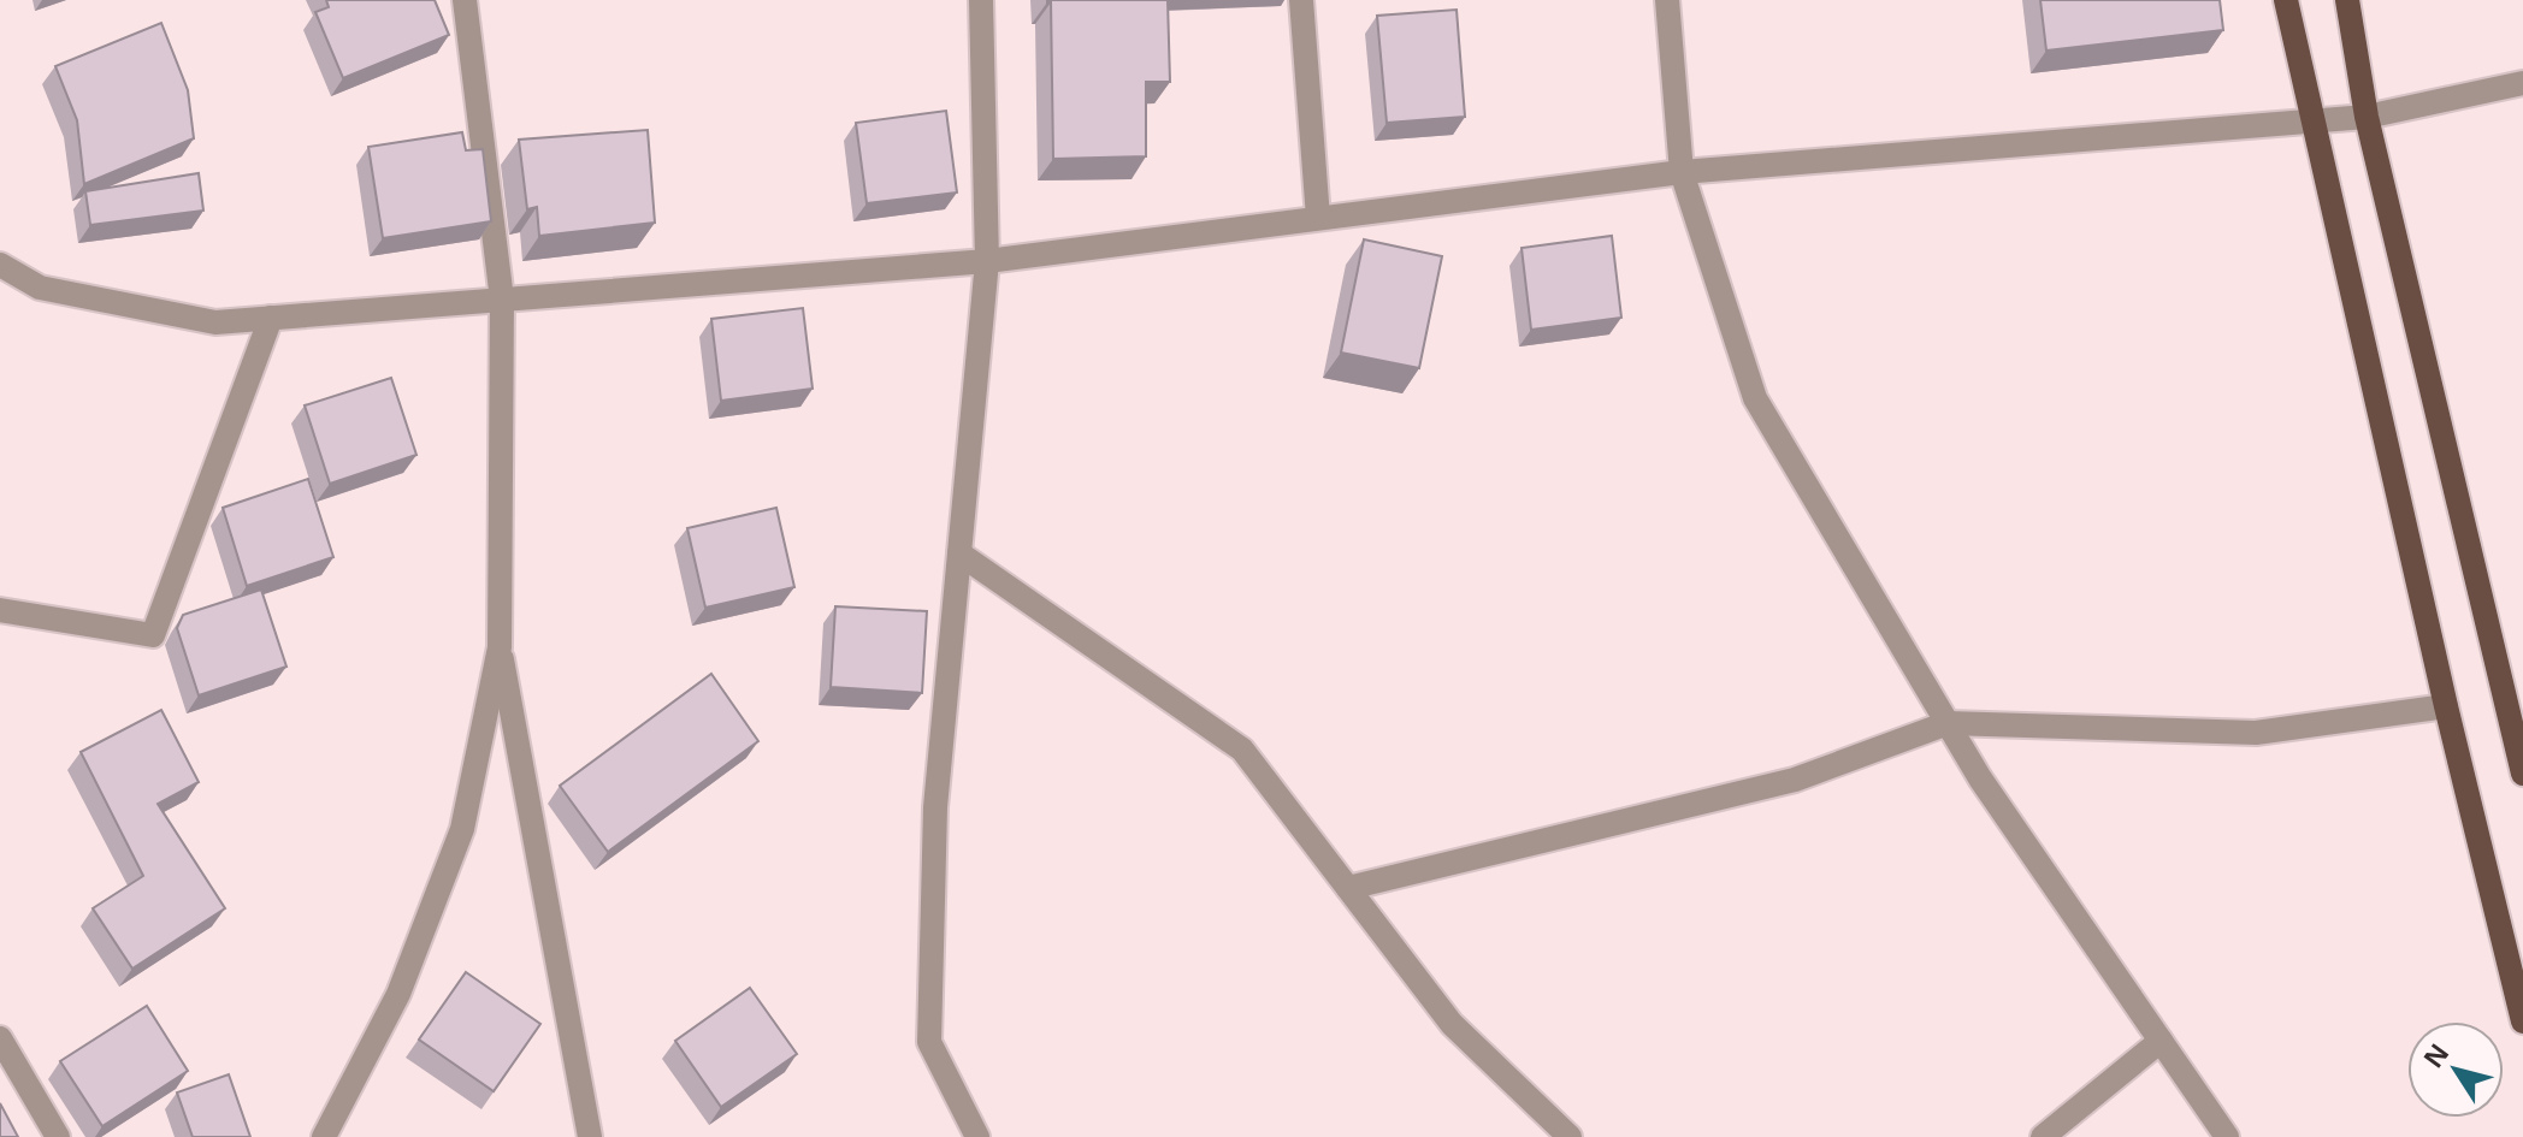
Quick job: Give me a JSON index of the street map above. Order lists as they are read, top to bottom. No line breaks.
{"north":"top left"}
